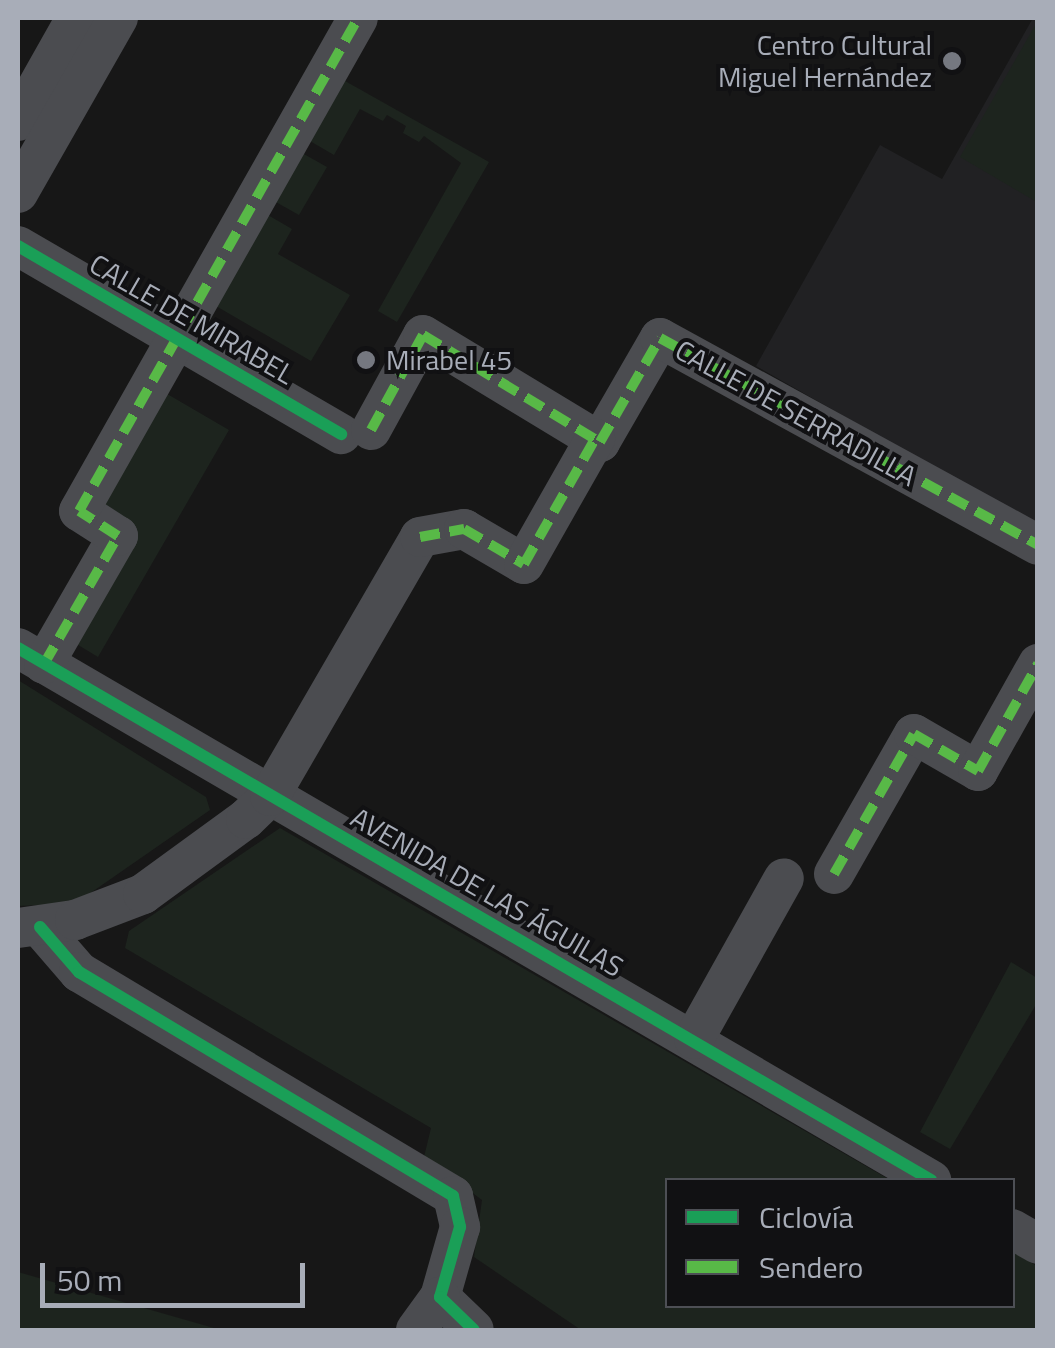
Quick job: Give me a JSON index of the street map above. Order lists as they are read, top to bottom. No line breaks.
{"streets":{"street":["CALLE DE MIRABEL","CALLE DE SERRADILLA","AVENIDA DE LAS ÁGUILAS"]},"crossings":[["CALLE DE MIRABEL","CALLE DE SERRADILLA"],["CALLE DE MIRABEL","AVENIDA DE LAS ÁGUILAS"],["CALLE DE SERRADILLA","AVENIDA DE LAS ÁGUILAS"]],"places":["Centro Cultural Miguel Hernández","Mirabel 45"],"legend":["Ciclovía","Sendero"],"scale_bar":"50 m"}
